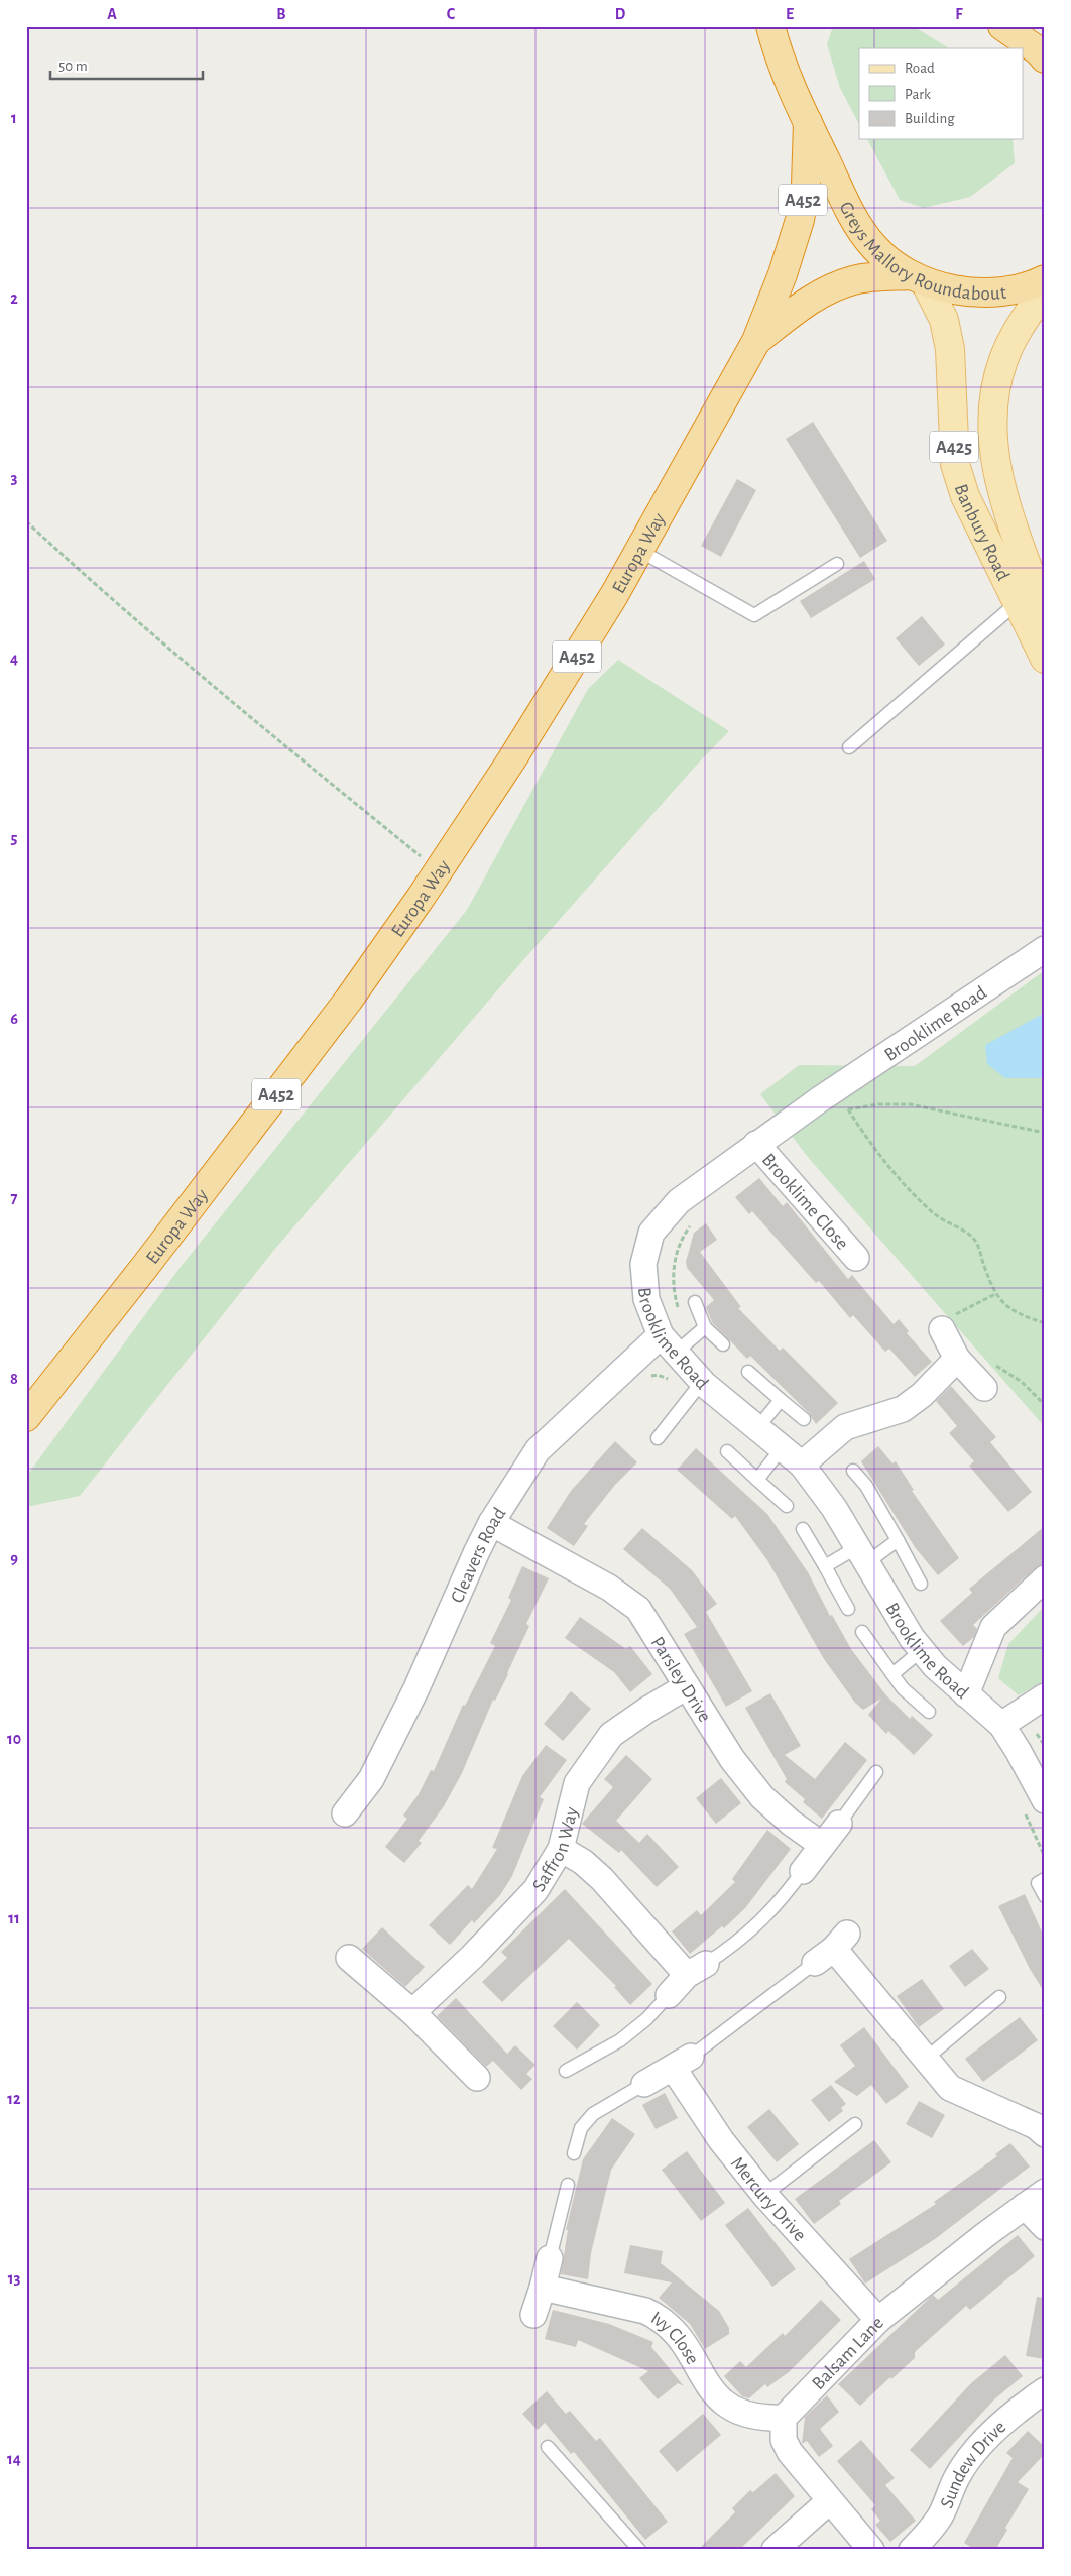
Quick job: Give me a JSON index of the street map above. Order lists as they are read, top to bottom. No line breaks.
{"streets":{"highway":["A452","Greys Mallory Roundabout","Europa Way"],"main road":["A425","Banbury Road"],"street":["Brooklime Road","Brooklime Close","Cleavers Road","Parsley Drive","Saffron Way","Mercury Drive","Ivy Close","Balsam Lane","Sundew Drive"]},"crossings":[["Greys Mallory Roundabout","Banbury Road"],["Greys Mallory Roundabout","Europa Way"],["Banbury Road","Europa Way"],["Brooklime Road","Brooklime Close"],["Brooklime Road","Cleavers Road"],["Cleavers Road","Parsley Drive"],["Parsley Drive","Saffron Way"],["Mercury Drive","Balsam Lane"],["Ivy Close","Balsam Lane"]],"legend":["Road","Park","Building"],"scale_bar":"50 m","grid":{"columns":["A","B","C","D","E","F"],"rows":["1","2","3","4","5","6","7","8","9","10","11","12","13","14"]}}
